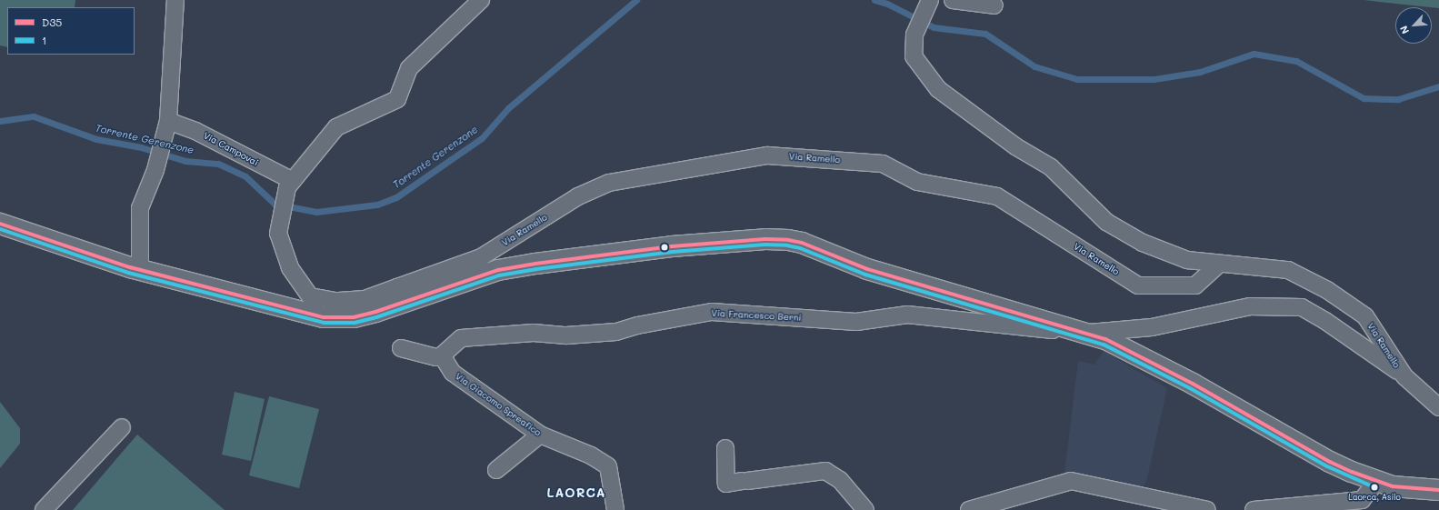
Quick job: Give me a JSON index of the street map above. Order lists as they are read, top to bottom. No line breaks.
{"streets":{"street":["Via Campovai","Via Ramello","Via Francesco Berni","Via Giacomo Spreafico"]},"crossings":[["Via Campovai","Via Ramello"],["Via Ramello","Via Francesco Berni"],["Via Francesco Berni","Via Giacomo Spreafico"]],"districts":["LAORCA"],"water":["Torrente Gerenzone"],"places":["Laorca, Asilo"],"lines":["transit line D35","transit line 1"],"legend":["D35","1"],"north":"bottom left"}
